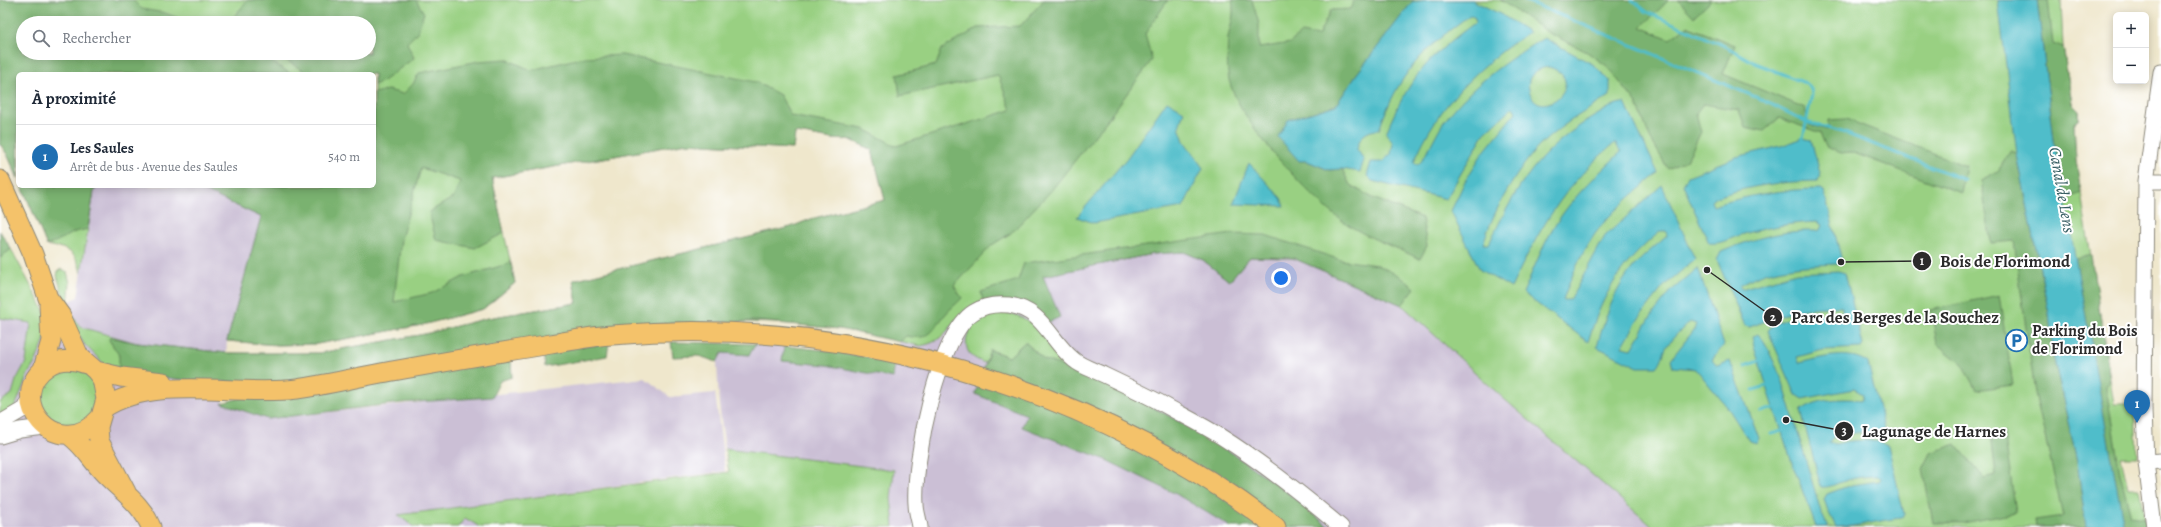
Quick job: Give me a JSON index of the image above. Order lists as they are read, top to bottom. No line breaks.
{"water":["Canal de Lens"],"places":{"other":["Bois de Florimond","Parc des Berges de la Souchez","Lagunage de Harnes"],"parking":["Parking du Bois de Florimond"]},"page":{"map_buttons":["+","−"],"search":"Rechercher","heading":"À proximité","list":[{"mark":"1","name":"Les Saules","note":"Arrêt de bus · Avenue des Saules","value":"540 m"}],"pins":"1"}}
